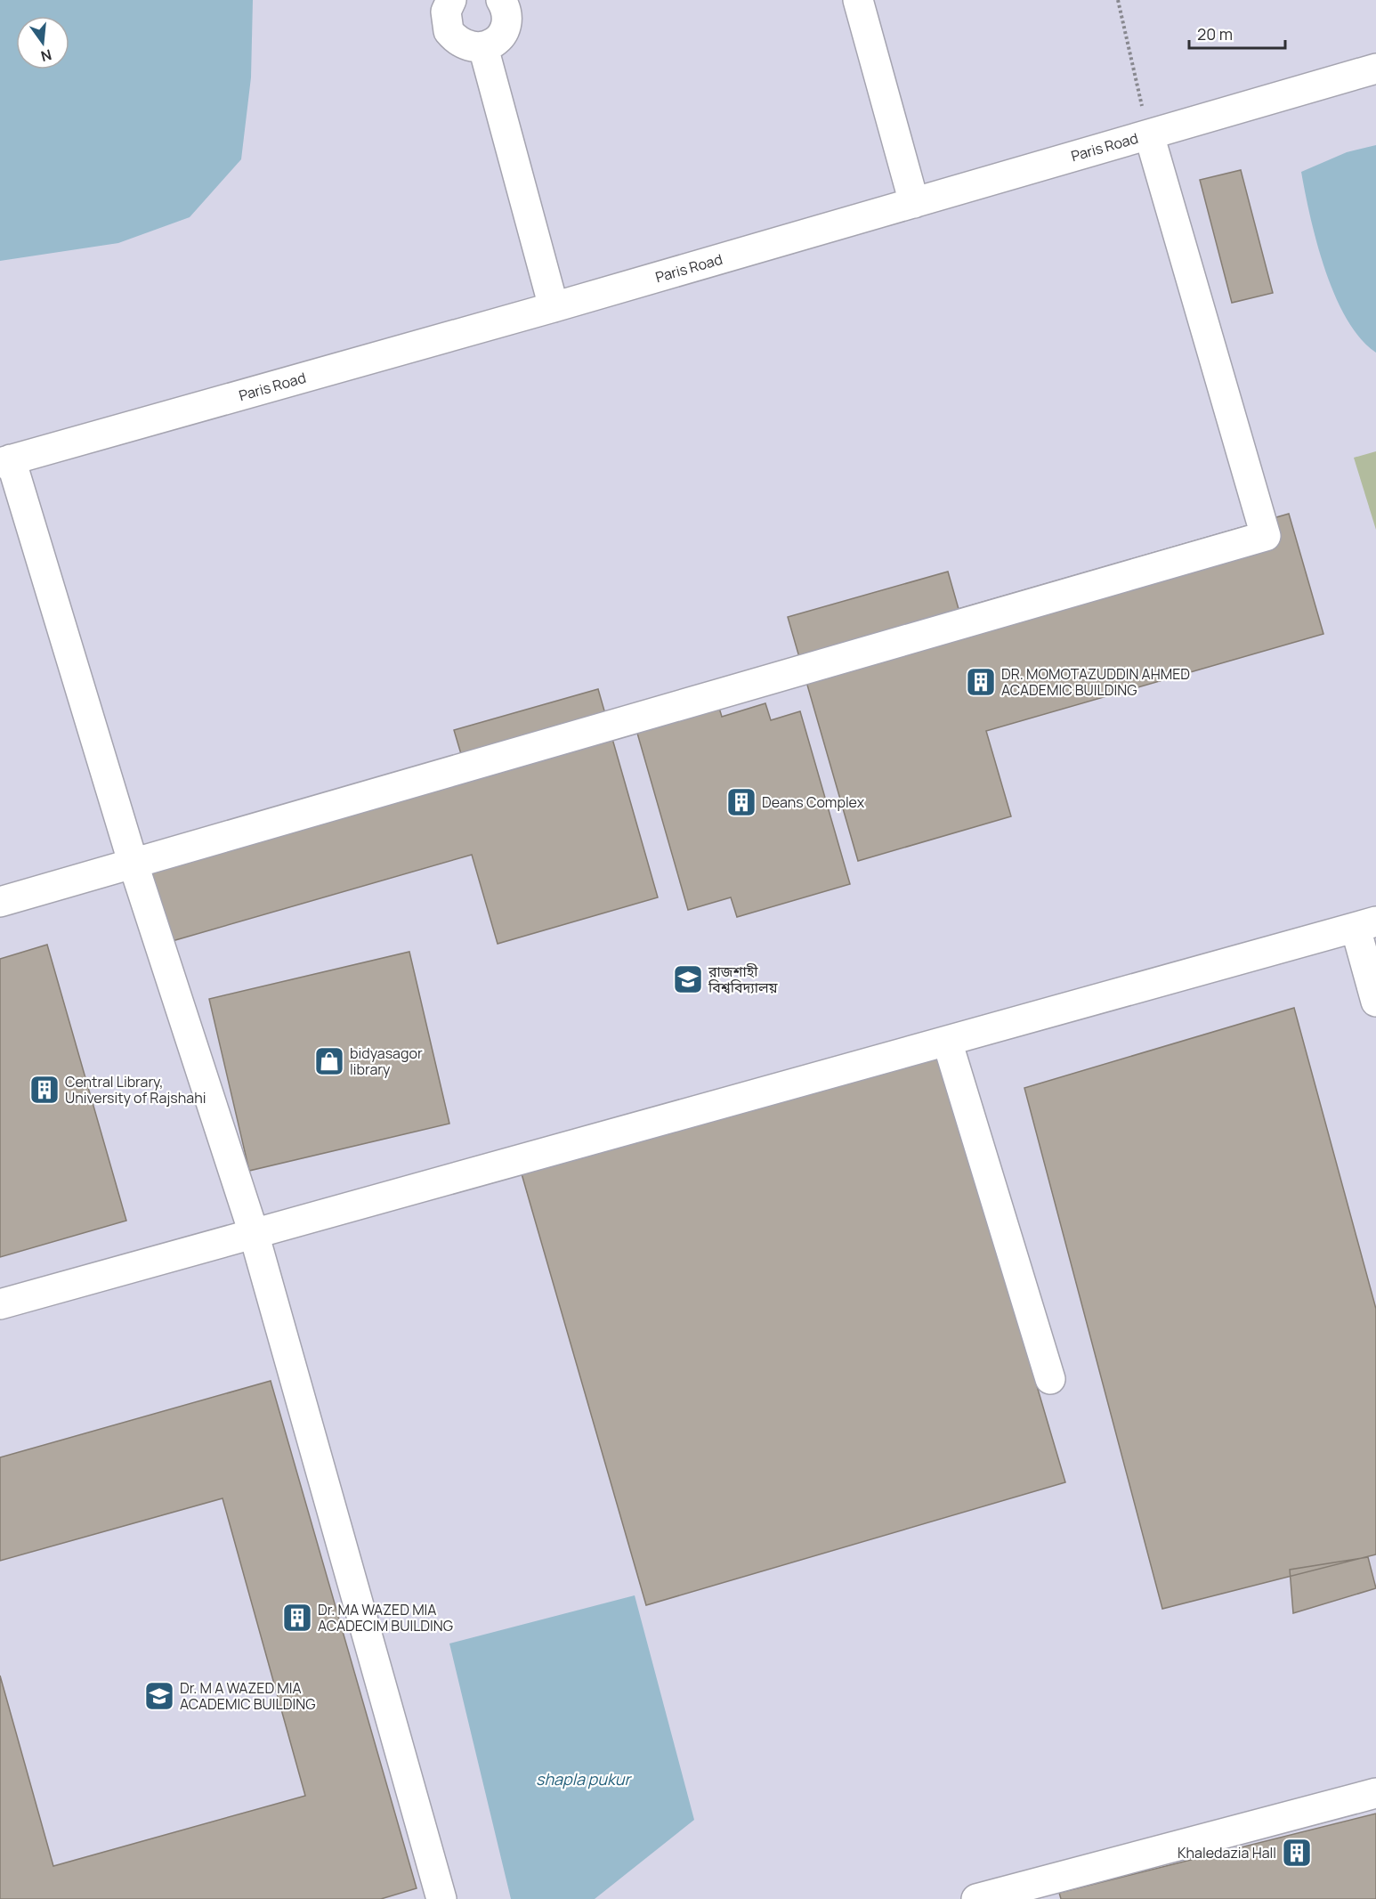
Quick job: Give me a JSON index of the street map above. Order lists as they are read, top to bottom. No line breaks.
{"streets":{"street":["Paris Road"]},"water":["shapla pukur"],"places":{"building":["DR. MOMOTAZUDDIN AHMED ACADEMIC BUILDING","Deans Complex","Central Library, University of Rajshahi","Dr. MA WAZED MIA ACADECIM BUILDING","Khaledazia Hall"],"school or university":["রাজশাহী বিশ্ববিদ্যালয়","Dr. M A WAZED MIA ACADEMIC BUILDING"],"shop":["bidyasagor library"]},"scale_bar":"20 m","north":"bottom"}
